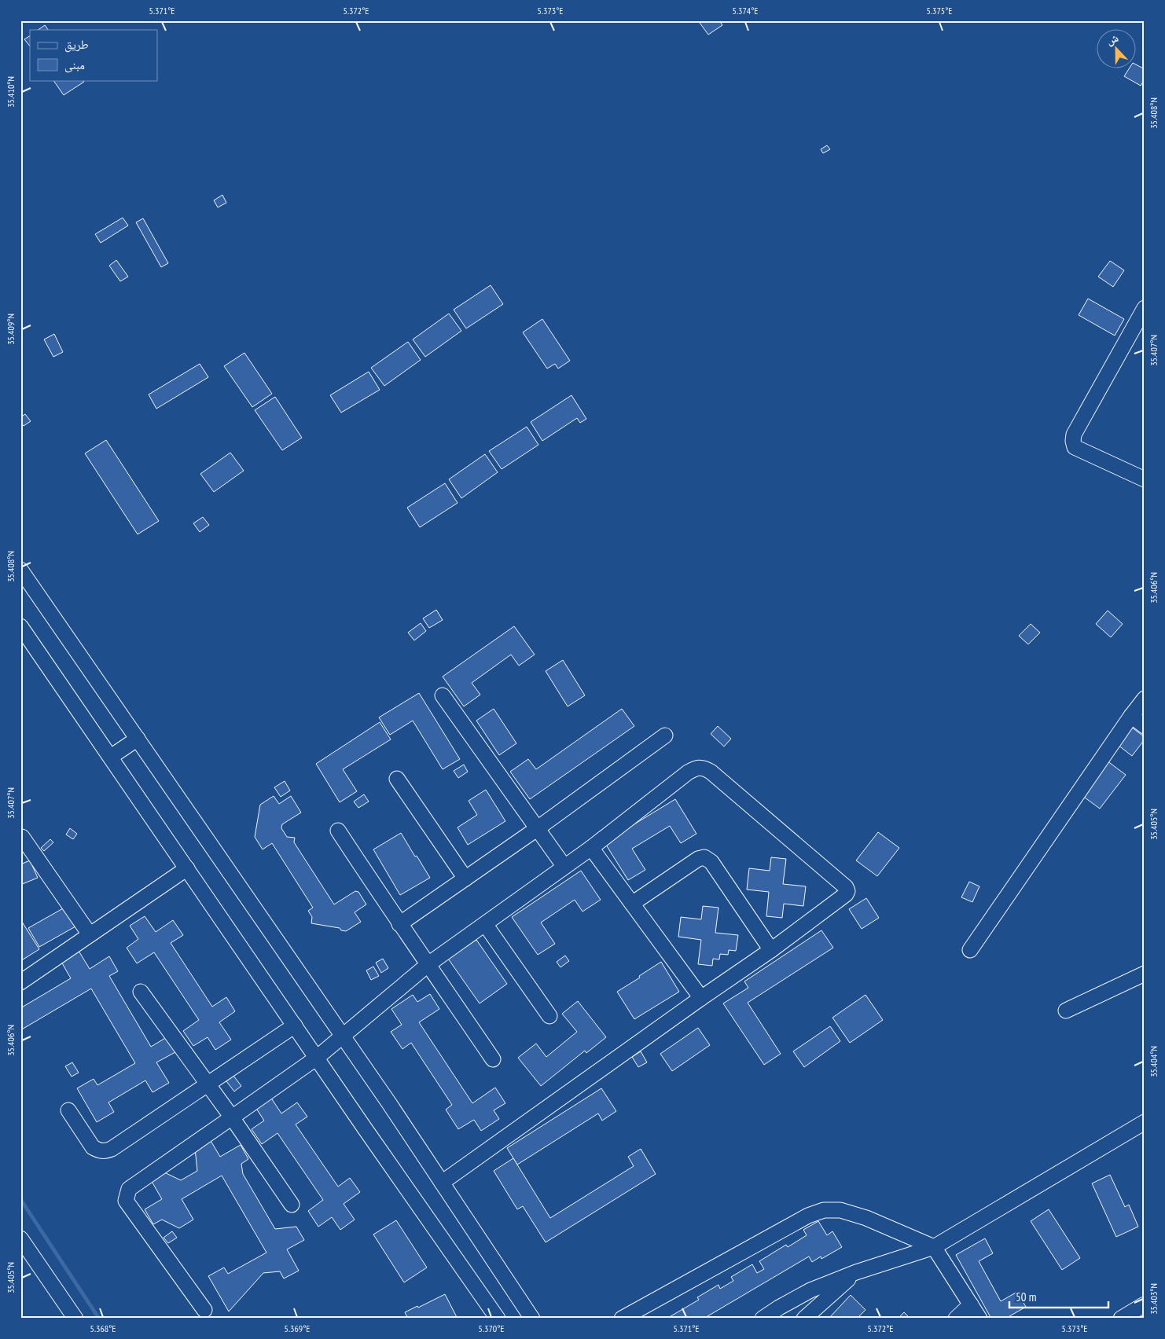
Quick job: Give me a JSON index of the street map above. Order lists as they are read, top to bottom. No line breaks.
{"legend":["طريق","مبنى"],"scale_bar":"50 m","north":"top","coordinates":["5.371°E","5.372°E","5.373°E","5.374°E","5.375°E","35.410°N","35.408°N","35.409°N","35.407°N","35.406°N","35.405°N","35.404°N","35.403°N","5.368°E","5.369°E","5.370°E"]}
